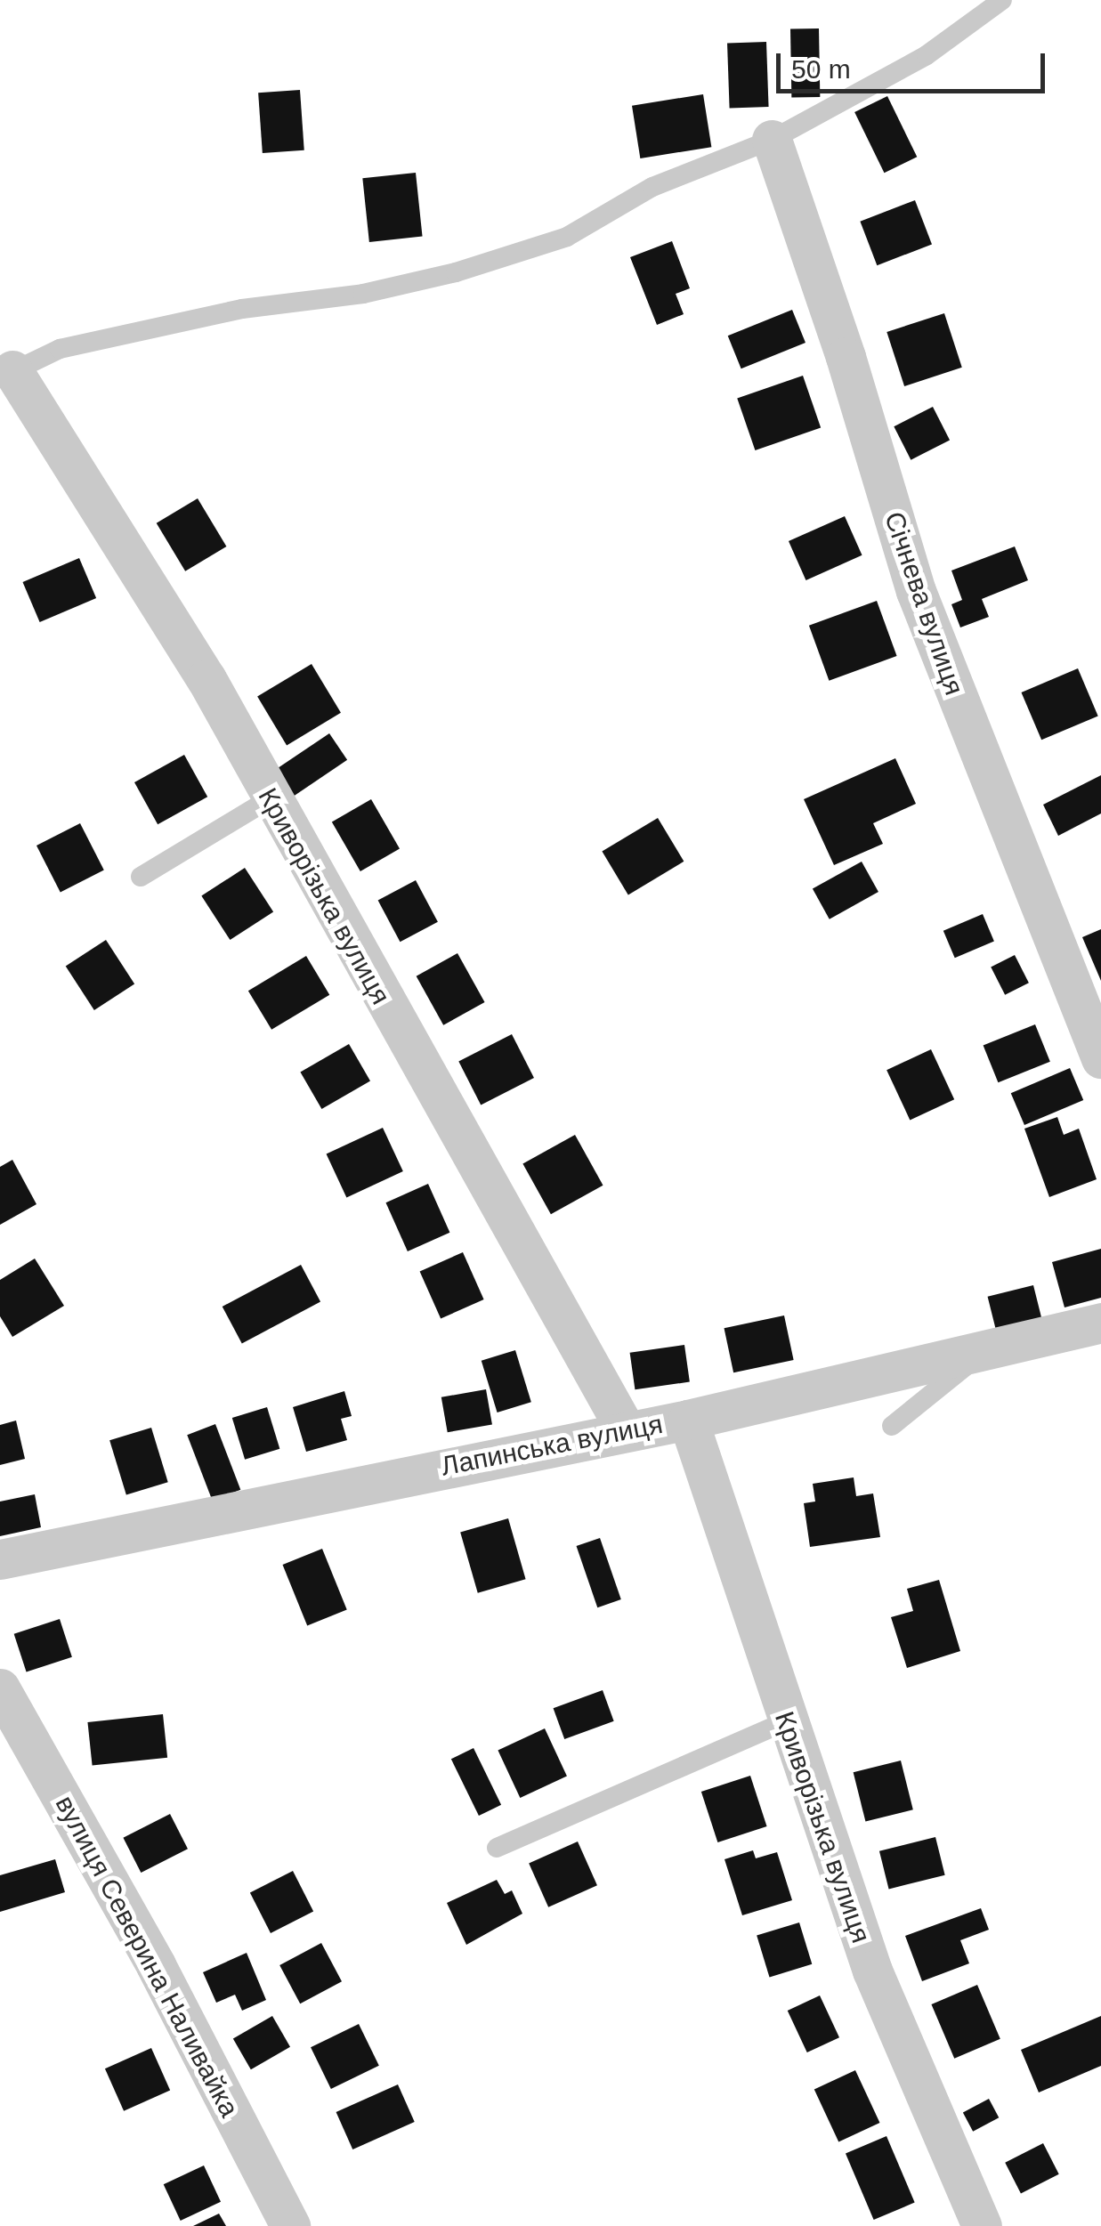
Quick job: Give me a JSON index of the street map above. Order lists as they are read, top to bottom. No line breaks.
{"streets":{"street":["Січнева вулиця","Криворізька вулиця","Лапинська вулиця","вулиця Северина Наливайка"]},"crossings":[["Криворізька вулиця","Лапинська вулиця"]],"scale_bar":"50 m"}
